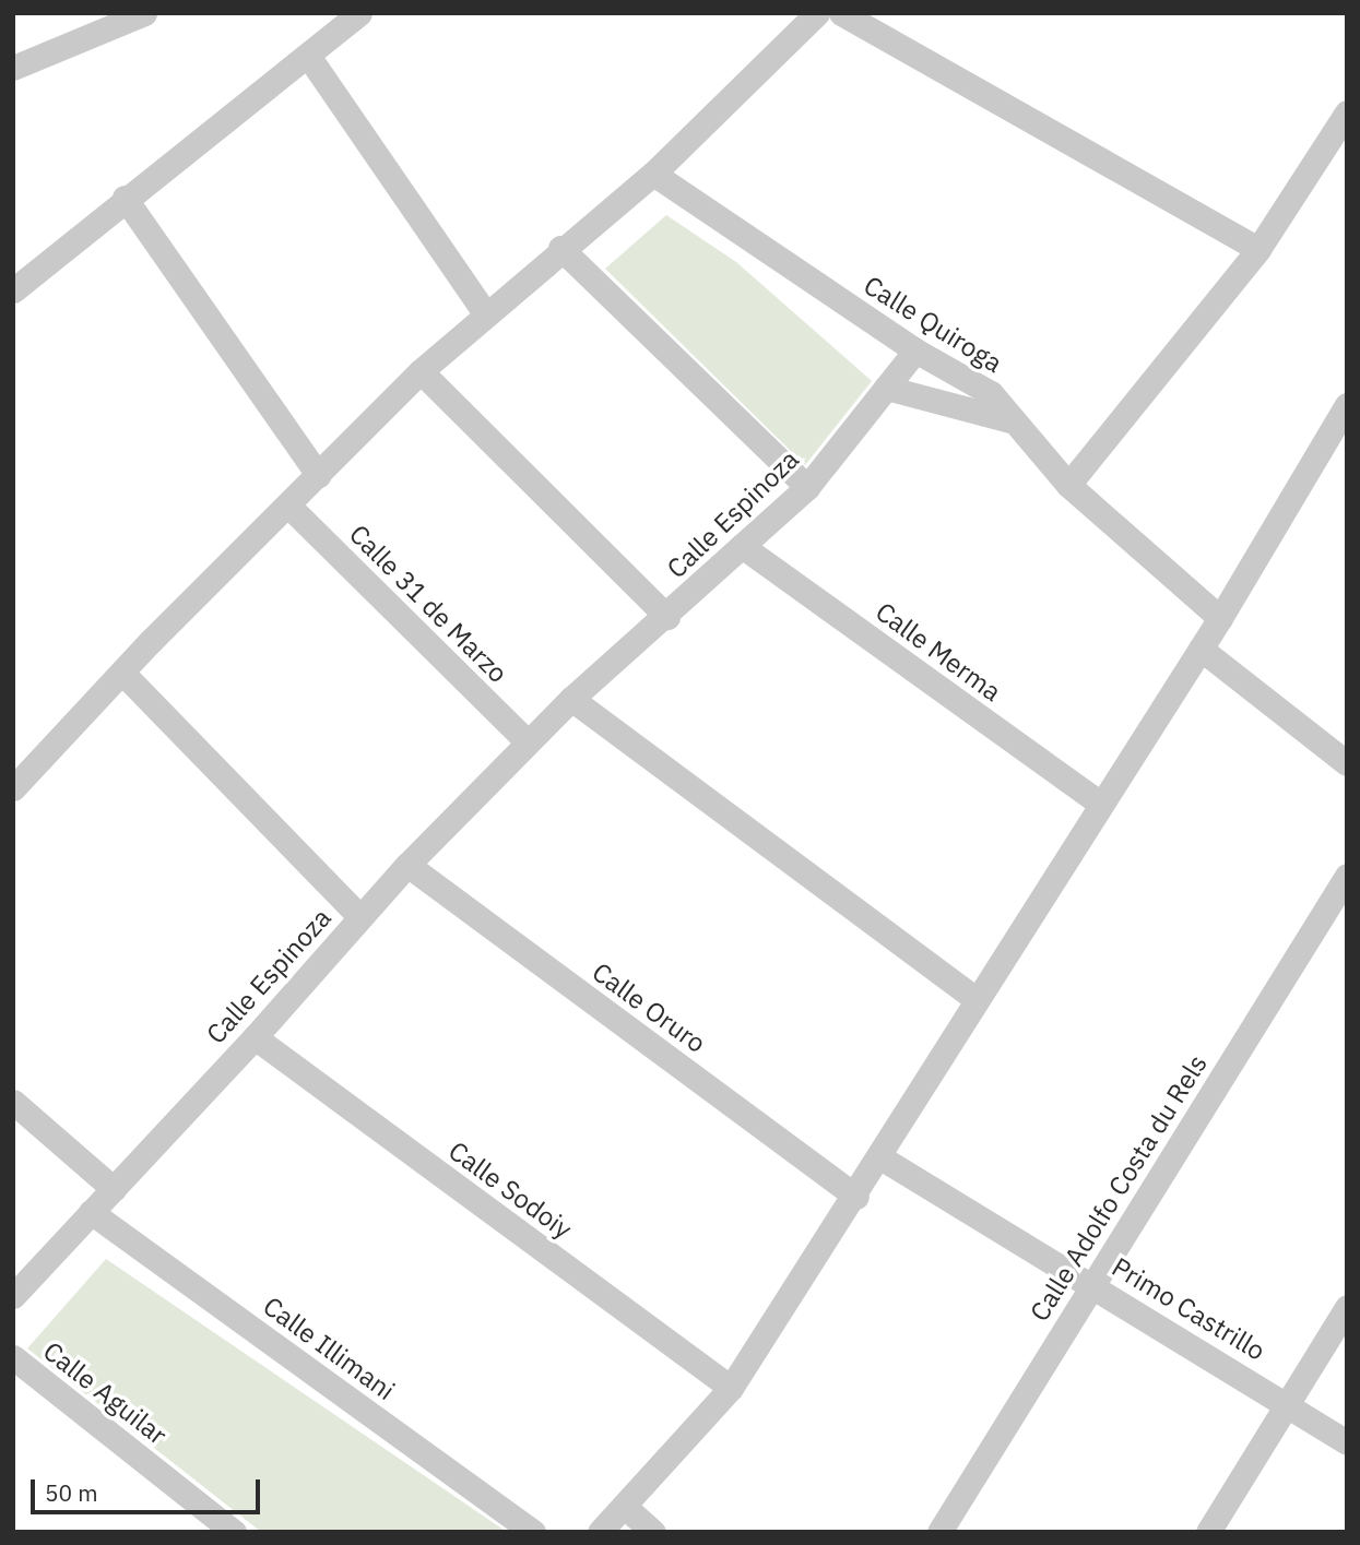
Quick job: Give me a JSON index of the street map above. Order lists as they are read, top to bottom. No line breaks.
{"streets":{"street":["Calle Quiroga","Calle Espinoza","Calle 31 de Marzo","Calle Merma","Calle Oruro","Calle Adolfo Costa du Rels","Calle Sodoiy","Primo Castrillo","Calle Illimani","Calle Aguilar"]},"crossings":[["Calle Quiroga","Calle Espinoza"],["Calle Espinoza","Calle 31 de Marzo"],["Calle Espinoza","Calle Merma"],["Calle Espinoza","Calle Oruro"],["Calle Espinoza","Calle Sodoiy"],["Calle Espinoza","Calle Illimani"],["Calle Adolfo Costa du Rels","Primo Castrillo"]],"scale_bar":"50 m"}
